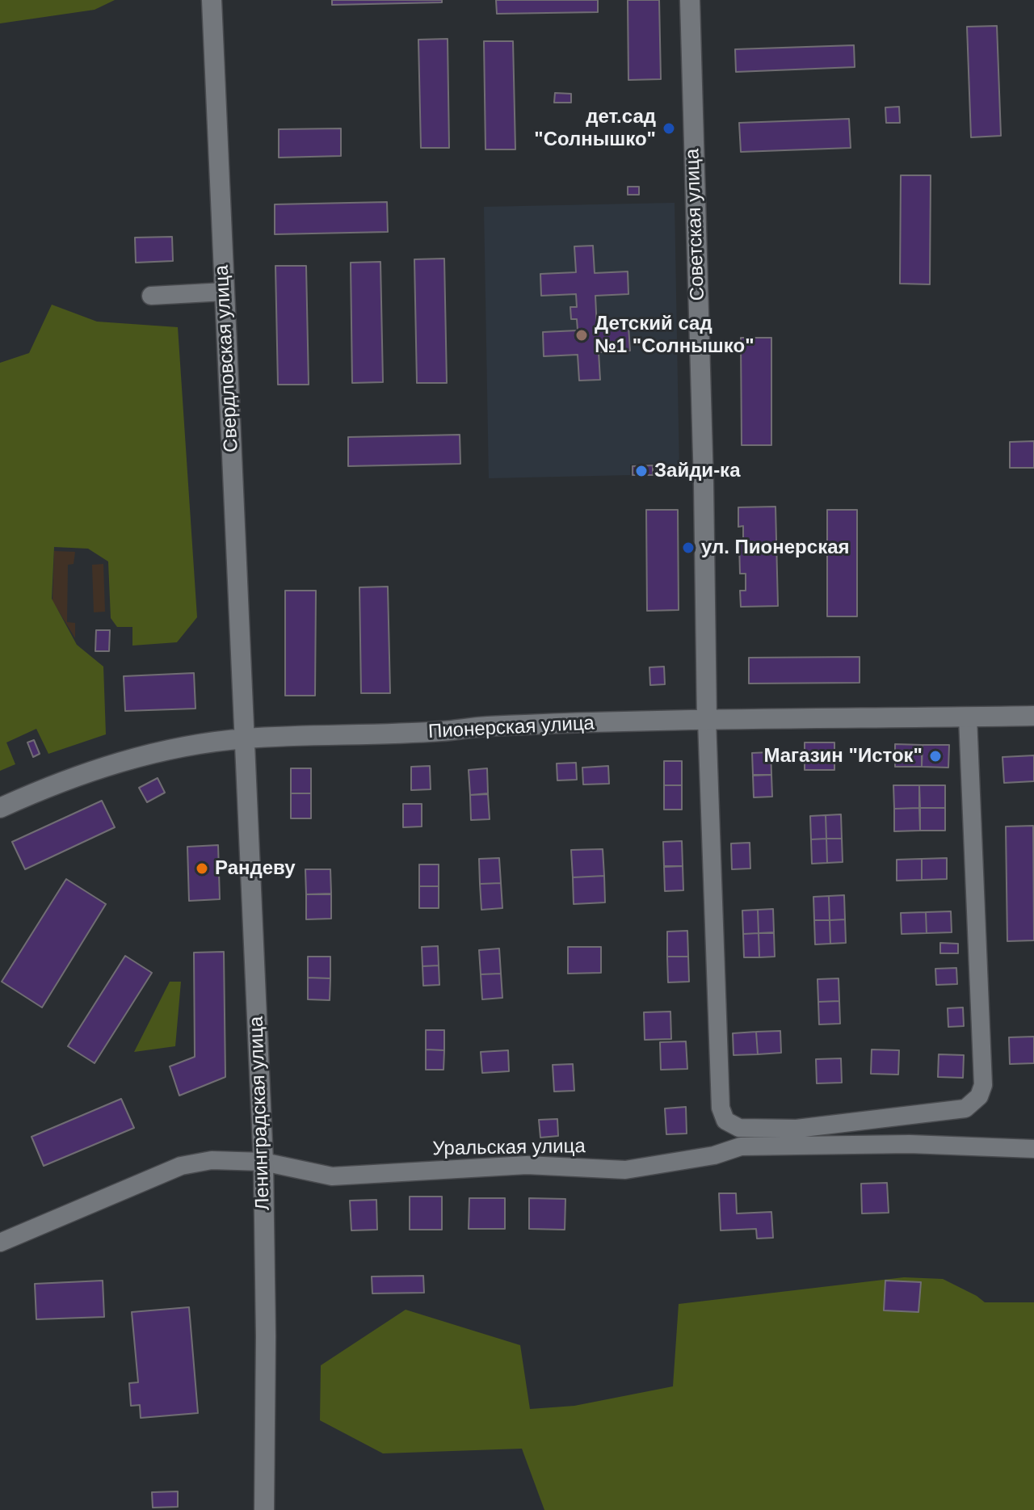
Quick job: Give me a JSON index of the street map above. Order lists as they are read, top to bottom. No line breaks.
{"streets":{"street":["Советская улица","Свердловская улица","Пионерская улица","Ленинградская улица","Уральская улица"]},"crossings":[["Советская улица","Пионерская улица"],["Свердловская улица","Ленинградская улица"],["Пионерская улица","Ленинградская улица"],["Ленинградская улица","Уральская улица"]],"places":["дет.сад \"Солнышко\"","Детский сад №1 \"Солнышко\"","Зайди-ка","ул. Пионерская","Магазин \"Исток\"","Рандеву"]}
